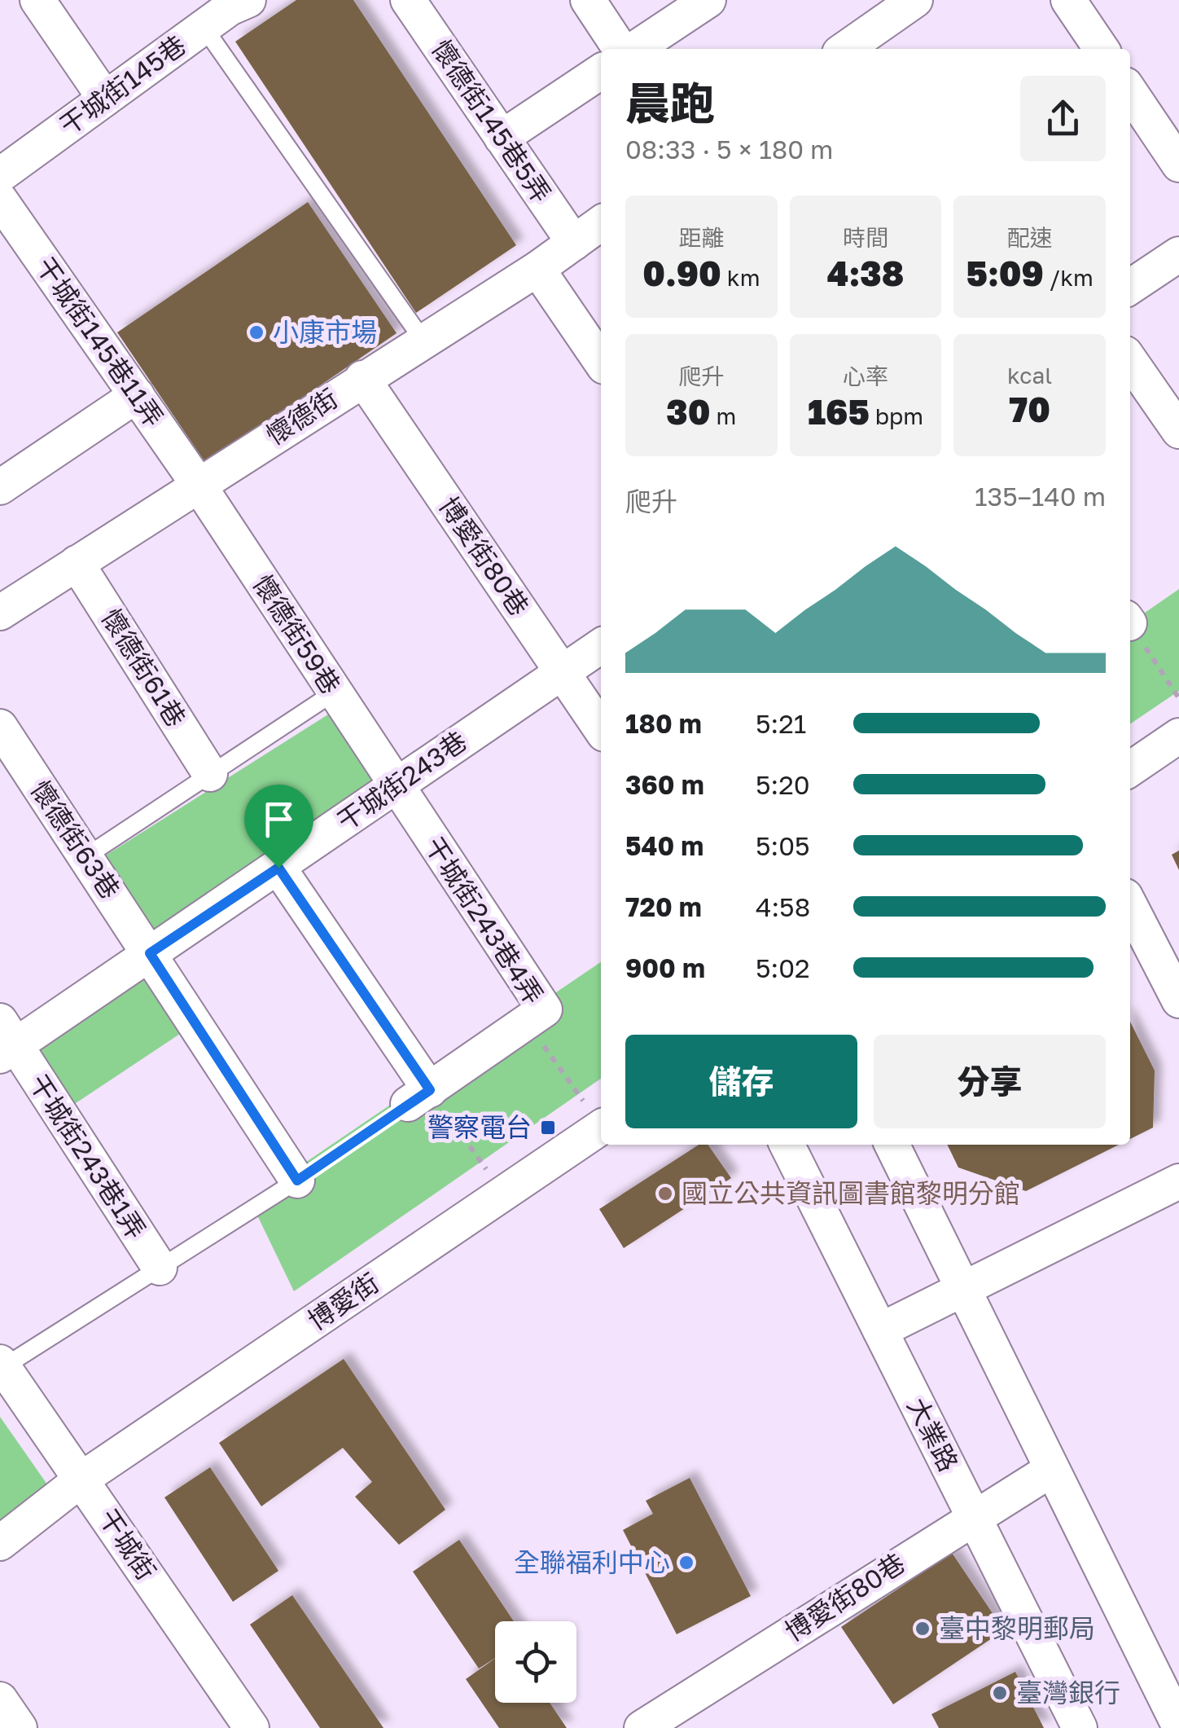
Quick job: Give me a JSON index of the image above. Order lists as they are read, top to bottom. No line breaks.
{"streets":{"street":["干城街145巷","懷德街145巷5弄","干城街145巷11弄","懷德街","博愛街80巷","懷德街59巷","懷德街61巷","干城街243巷","懷德街63巷","干城街243巷4弄","干城街243巷1弄","博愛街","大業路","干城街"]},"crossings":[["懷德街145巷5弄","懷德街"],["干城街145巷11弄","懷德街"],["干城街145巷11弄","懷德街59巷"],["懷德街","博愛街80巷"],["懷德街","懷德街59巷"],["懷德街","懷德街61巷"],["博愛街80巷","干城街243巷"],["博愛街80巷","大業路"],["懷德街59巷","干城街243巷"],["懷德街59巷","干城街243巷4弄"],["干城街243巷","懷德街63巷"],["干城街243巷","干城街243巷4弄"],["干城街243巷","干城街243巷1弄"],["博愛街","干城街"]],"places":{"other":["小康市場","國立公共資訊圖書館黎明分館","全聯福利中心","臺中黎明郵局","臺灣銀行"],"transit":["警察電台"]},"page":{"heading":["晨跑","08:33 · 5 × 180 m"],"stats":[["距離","0.90 km"],["時間","4:38"],["配速","5:09 /km"],["爬升","30 m"],["心率","165 bpm"],["kcal","70"]],"chart":["爬升","135–140 m"],"list":[{"name":"180 m","note":"5:21"},{"name":"360 m","note":"5:20"},{"name":"540 m","note":"5:05"},{"name":"720 m","note":"4:58"},{"name":"900 m","note":"5:02"}],"buttons":["儲存","分享"]}}
